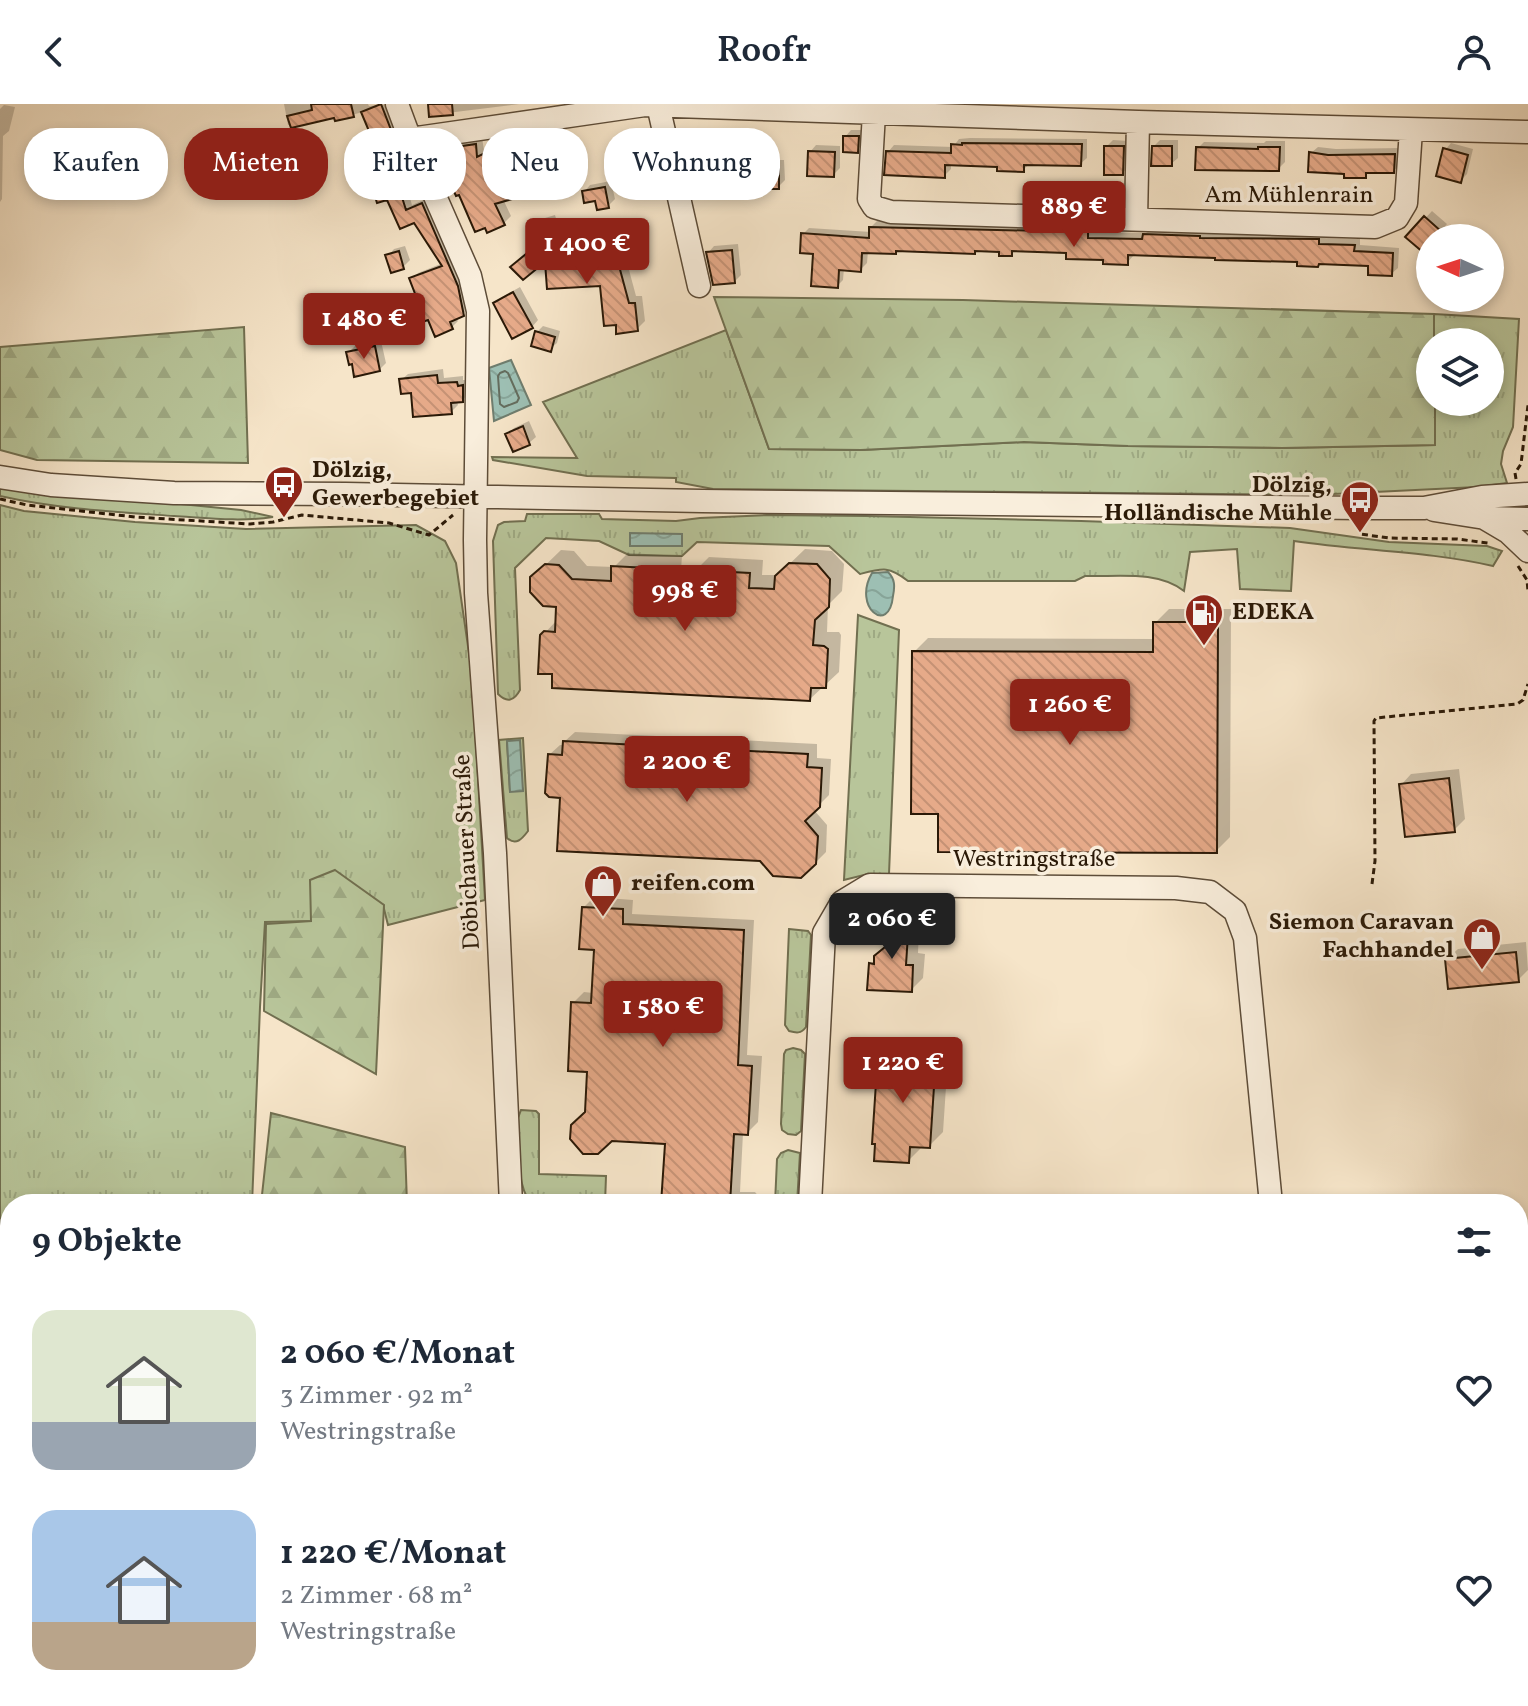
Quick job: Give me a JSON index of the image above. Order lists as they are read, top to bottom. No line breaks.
{"streets":{"street":["Am Mühlenrain","Döbichauer Straße","Westringstraße"]},"places":{"bus stop":["Dölzig, Gewerbegebiet","Dölzig, Holländische Mühle"],"fuel station":["EDEKA"],"shop":["reifen.com","Siemon Caravan Fachhandel"]},"north":"left","page":{"header":"Roofr","chip":["Kaufen","Mieten","Filter","Neu","Wohnung"],"price":["889 €","1 400 €","1 480 €","998 €","1 260 €","2 200 €","2 060 €","1 580 €","1 220 €"],"heading":"9 Objekte","list":[{"name":"2 060 €/Monat","note":"3 Zimmer · 92 m² · Westringstraße"},{"name":"1 220 €/Monat","note":"2 Zimmer · 68 m² · Westringstraße"}]}}
